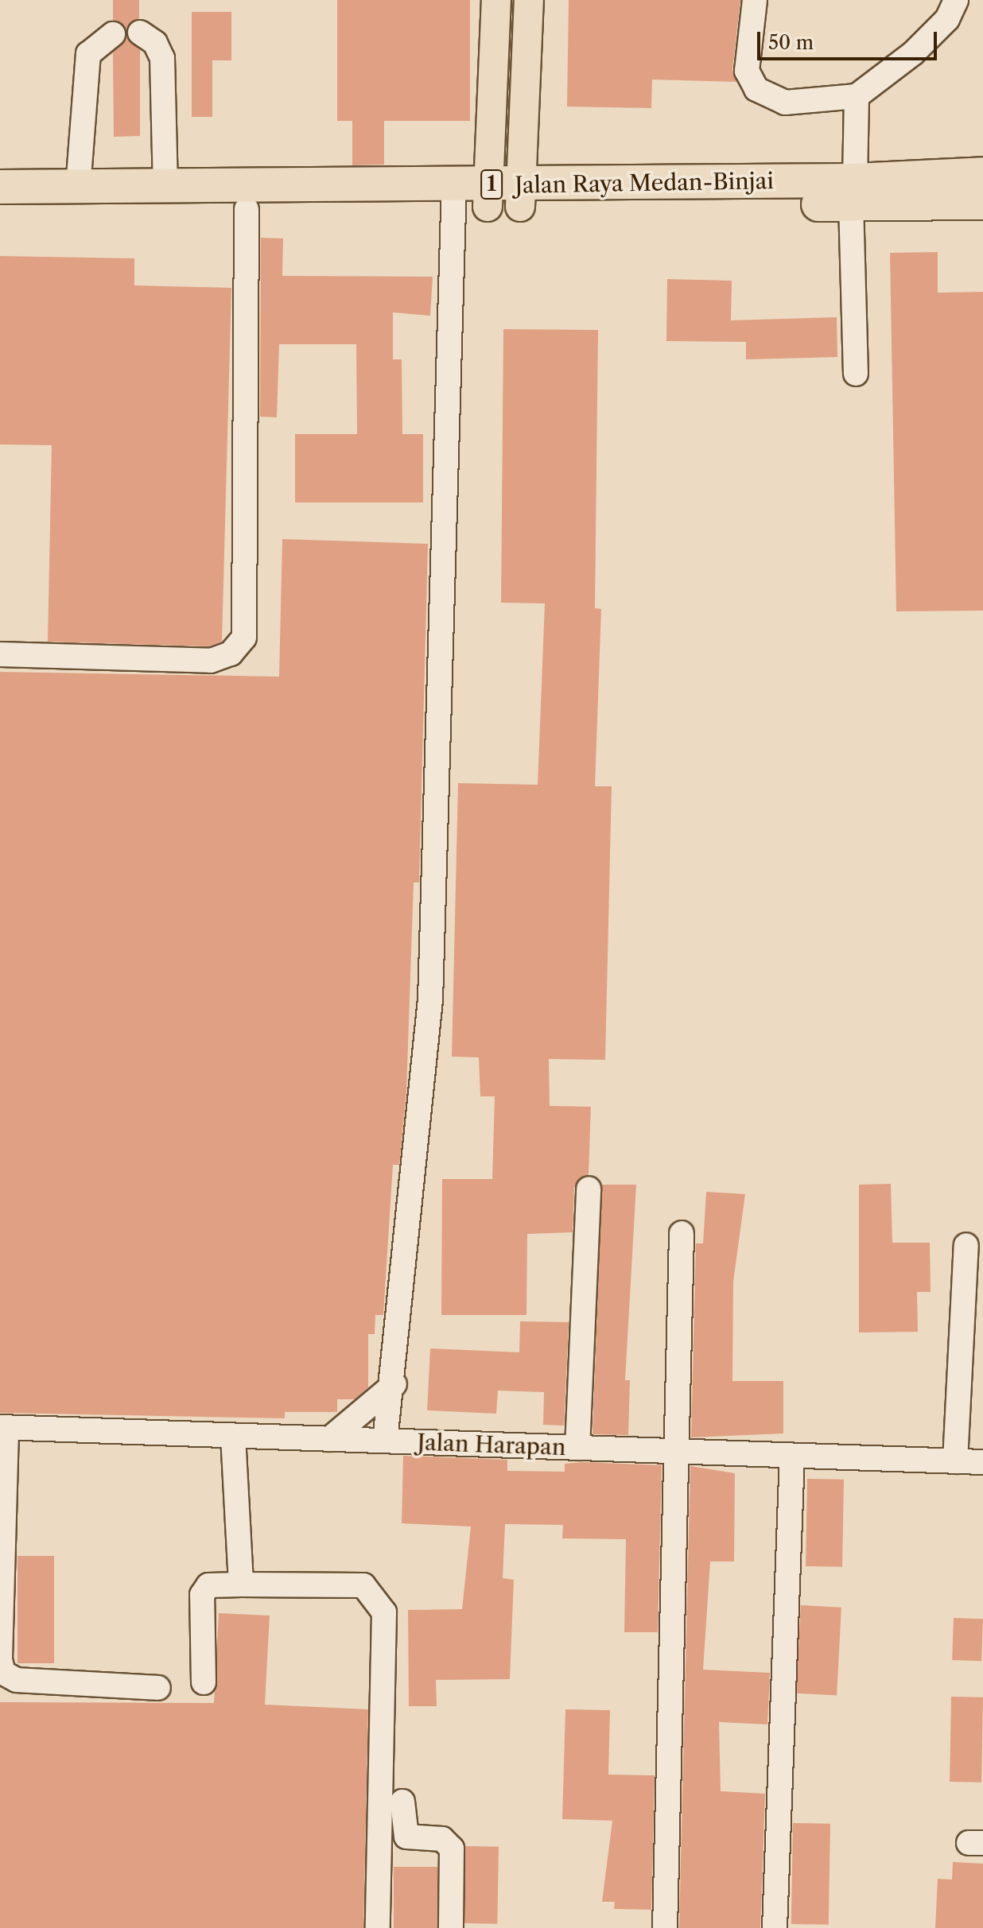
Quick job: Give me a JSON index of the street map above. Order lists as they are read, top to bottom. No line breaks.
{"streets":{"highway":["Jalan Raya Medan-Binjai","1"],"street":["Jalan Harapan"]},"scale_bar":"50 m"}
